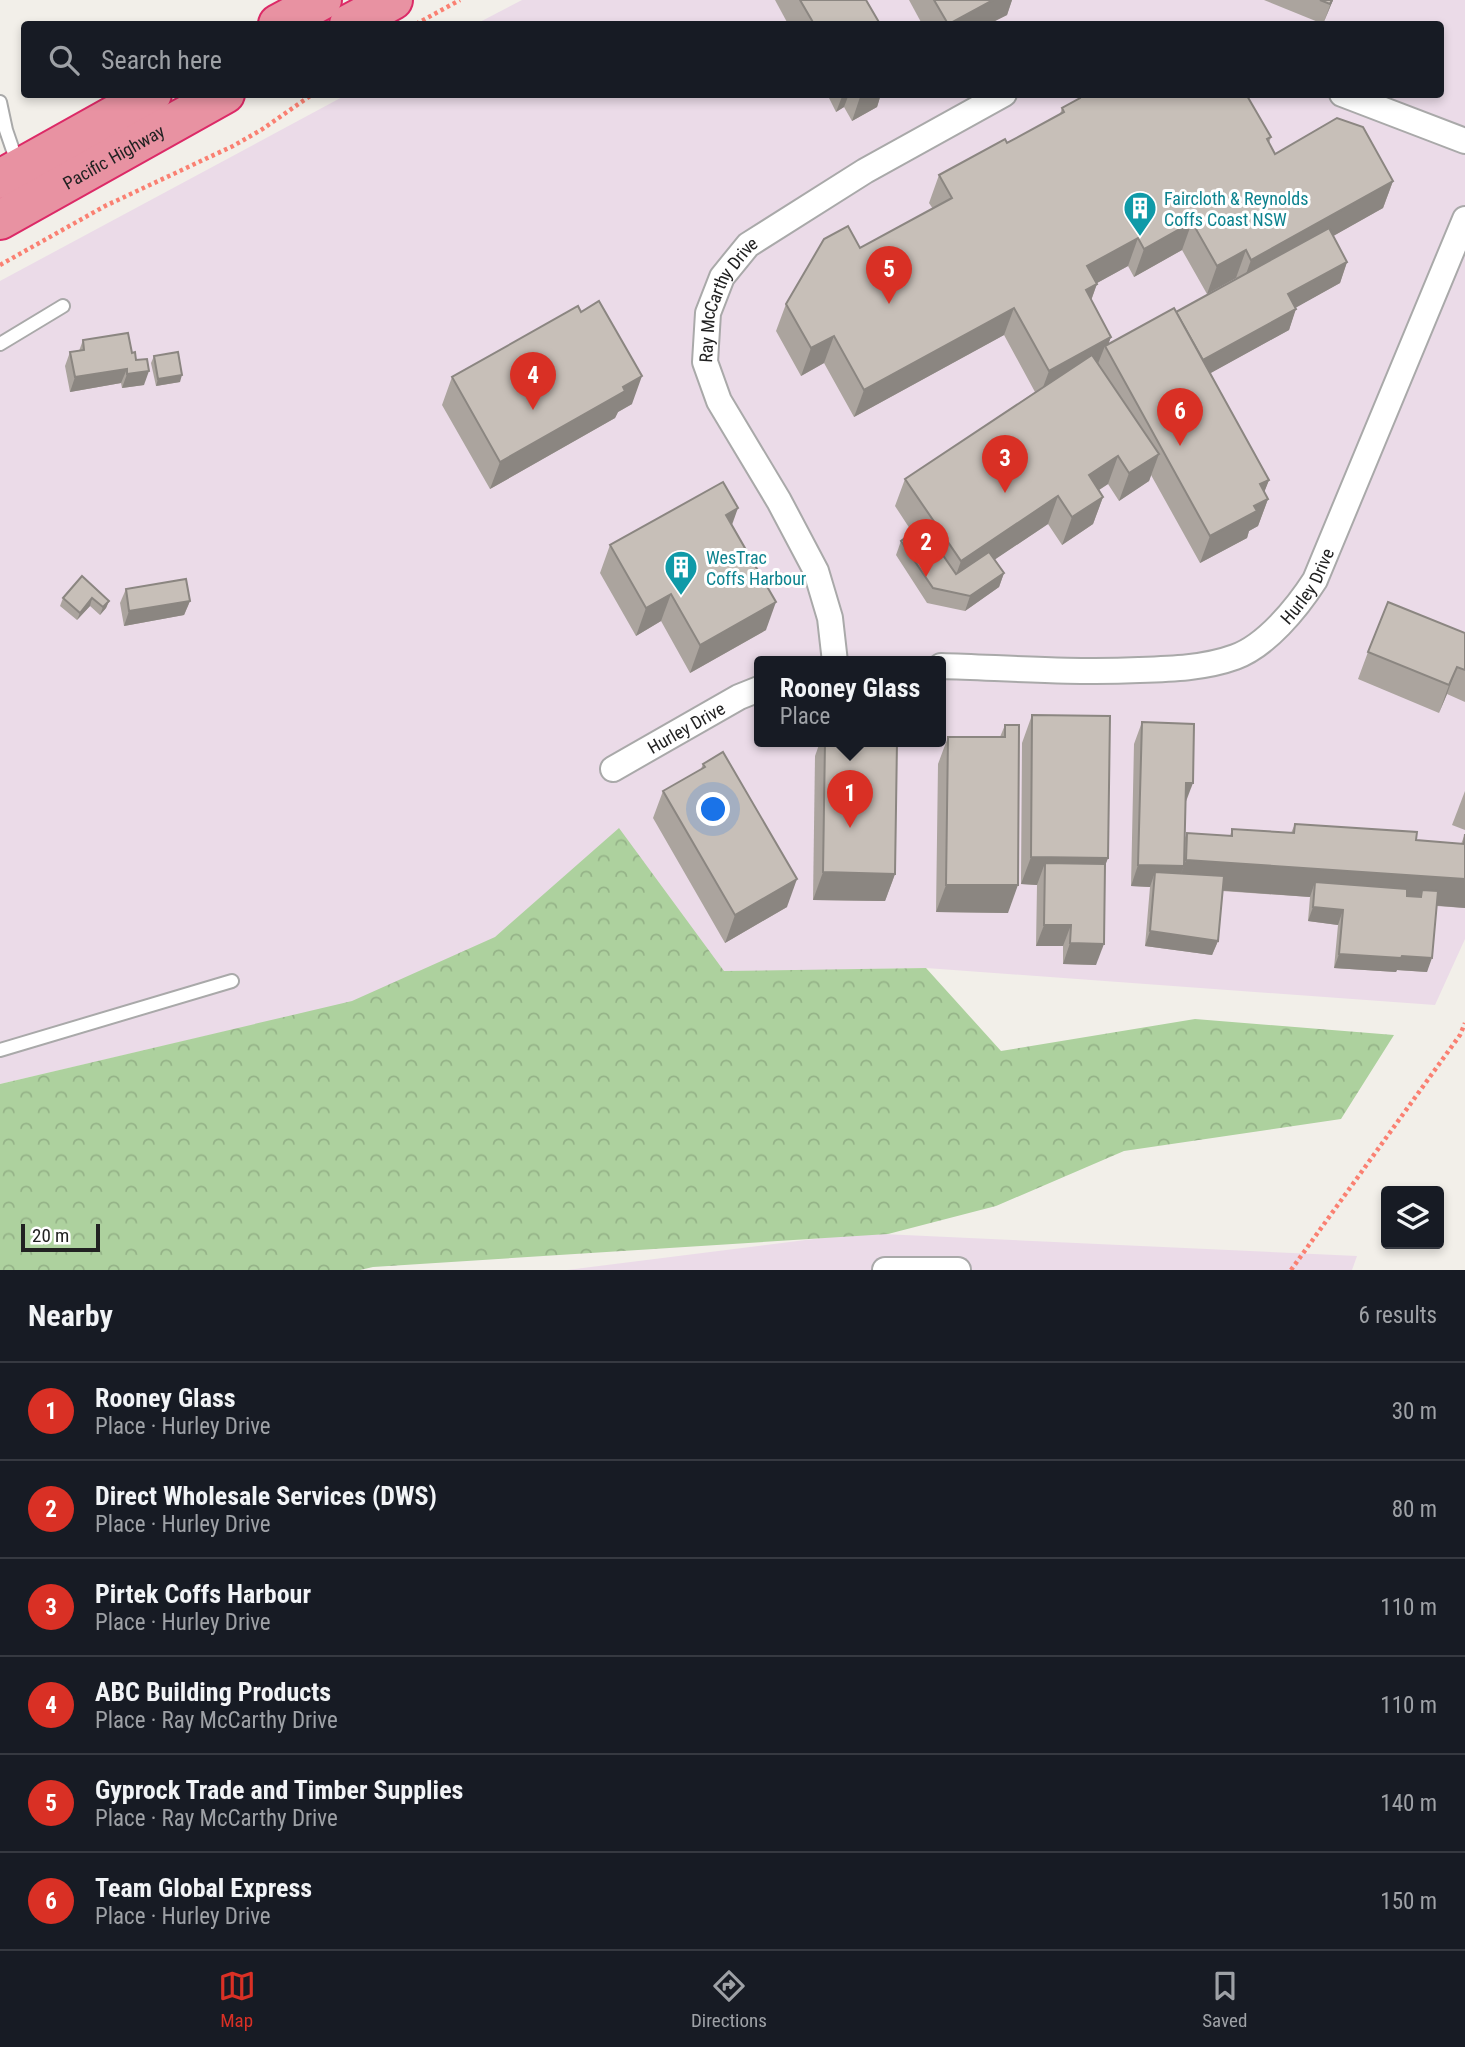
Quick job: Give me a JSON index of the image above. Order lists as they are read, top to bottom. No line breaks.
{"streets":{"highway":["Pacific Highway"],"street":["Ray McCarthy Drive","Hurley Drive"]},"places":{"building":["Faircloth & Reynolds Coffs Coast NSW","WesTrac Coffs Harbour"]},"scale_bar":"20 m","page":{"search":"Search here","pins":["5","4","6","3","2","1"],"popup":["Rooney Glass","Place"],"scale":"20 m","heading":["Nearby","6 results"],"list":[{"mark":"1","name":"Rooney Glass","note":"Place · Hurley Drive","value":"30 m"},{"mark":"2","name":"Direct Wholesale Services (DWS)","note":"Place · Hurley Drive","value":"80 m"},{"mark":"3","name":"Pirtek Coffs Harbour","note":"Place · Hurley Drive","value":"110 m"},{"mark":"4","name":"ABC Building Products","note":"Place · Ray McCarthy Drive","value":"110 m"},{"mark":"5","name":"Gyprock Trade and Timber Supplies","note":"Place · Ray McCarthy Drive","value":"140 m"},{"mark":"6","name":"Team Global Express","note":"Place · Hurley Drive","value":"150 m"}],"nav":["Map","Directions","Saved"]}}
